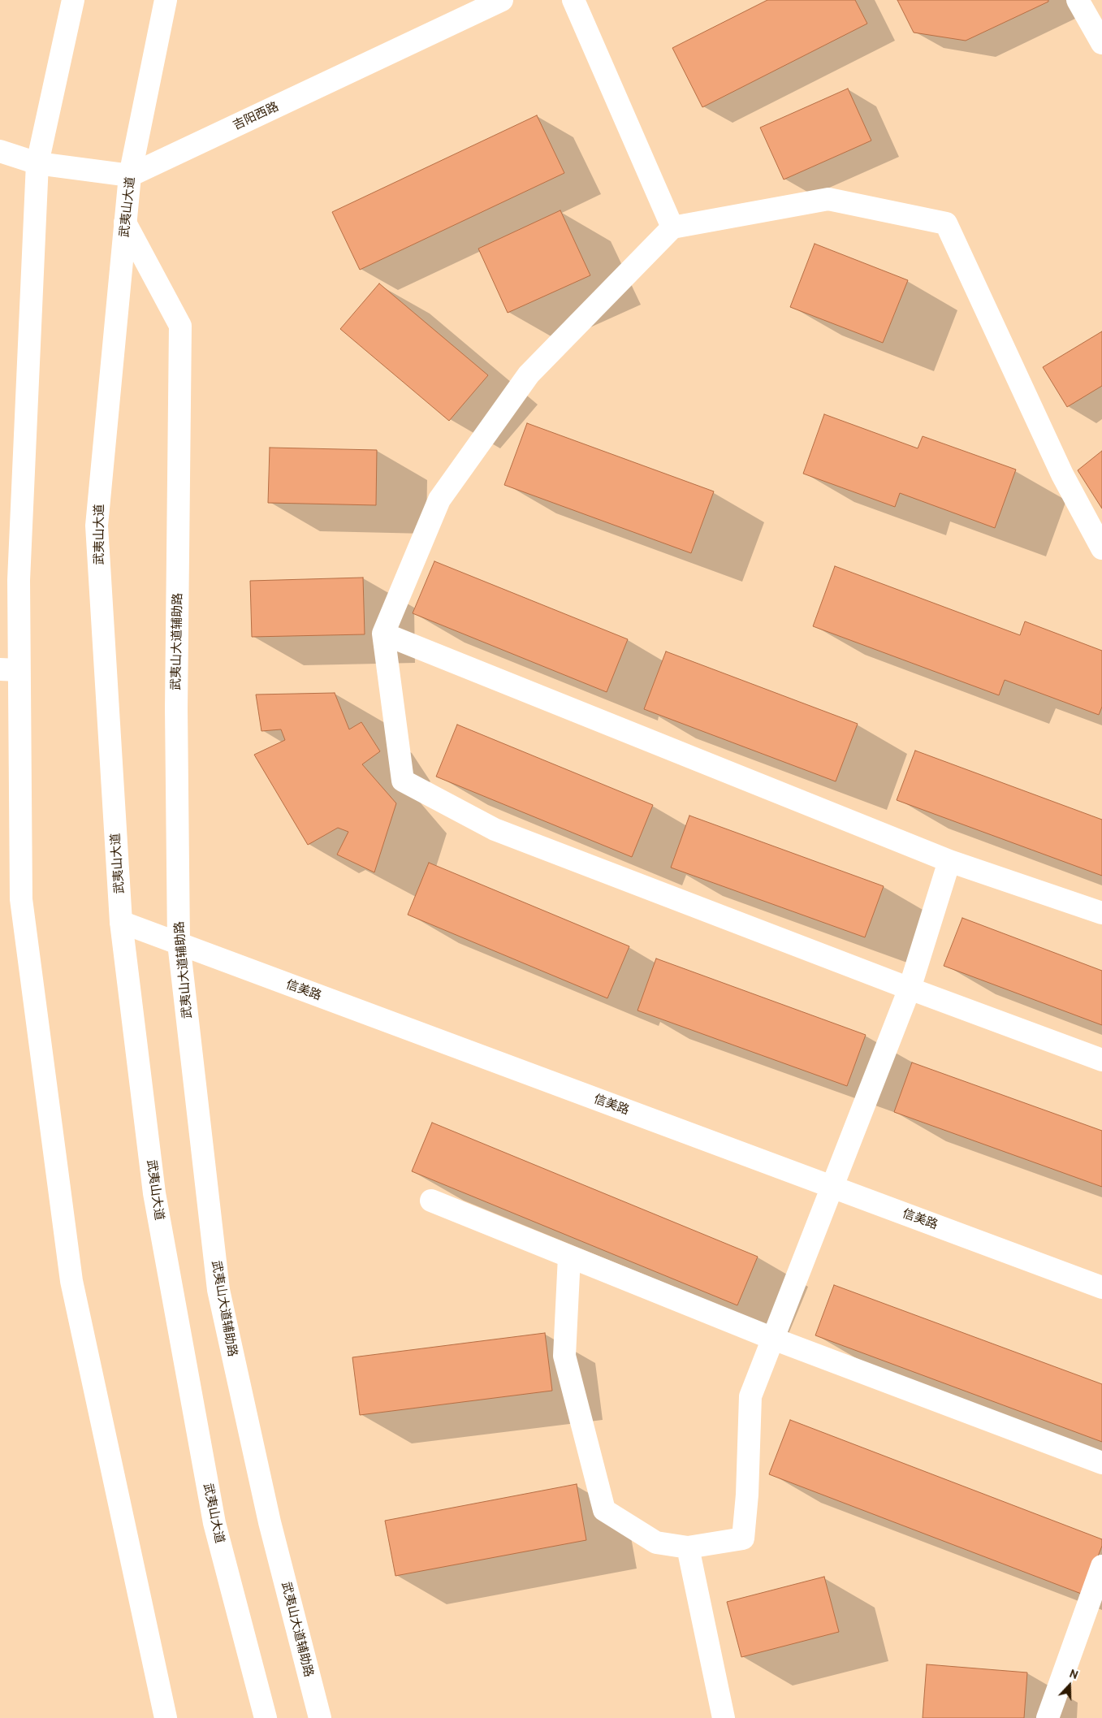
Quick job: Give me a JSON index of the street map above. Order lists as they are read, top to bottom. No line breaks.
{"streets":{"main road":["吉阳西路","武夷山大道","武夷山大道辅助路","信美路"]},"crossings":[["吉阳西路","武夷山大道"],["武夷山大道","武夷山大道辅助路"],["武夷山大道","信美路"],["武夷山大道辅助路","信美路"]],"north":"top"}
